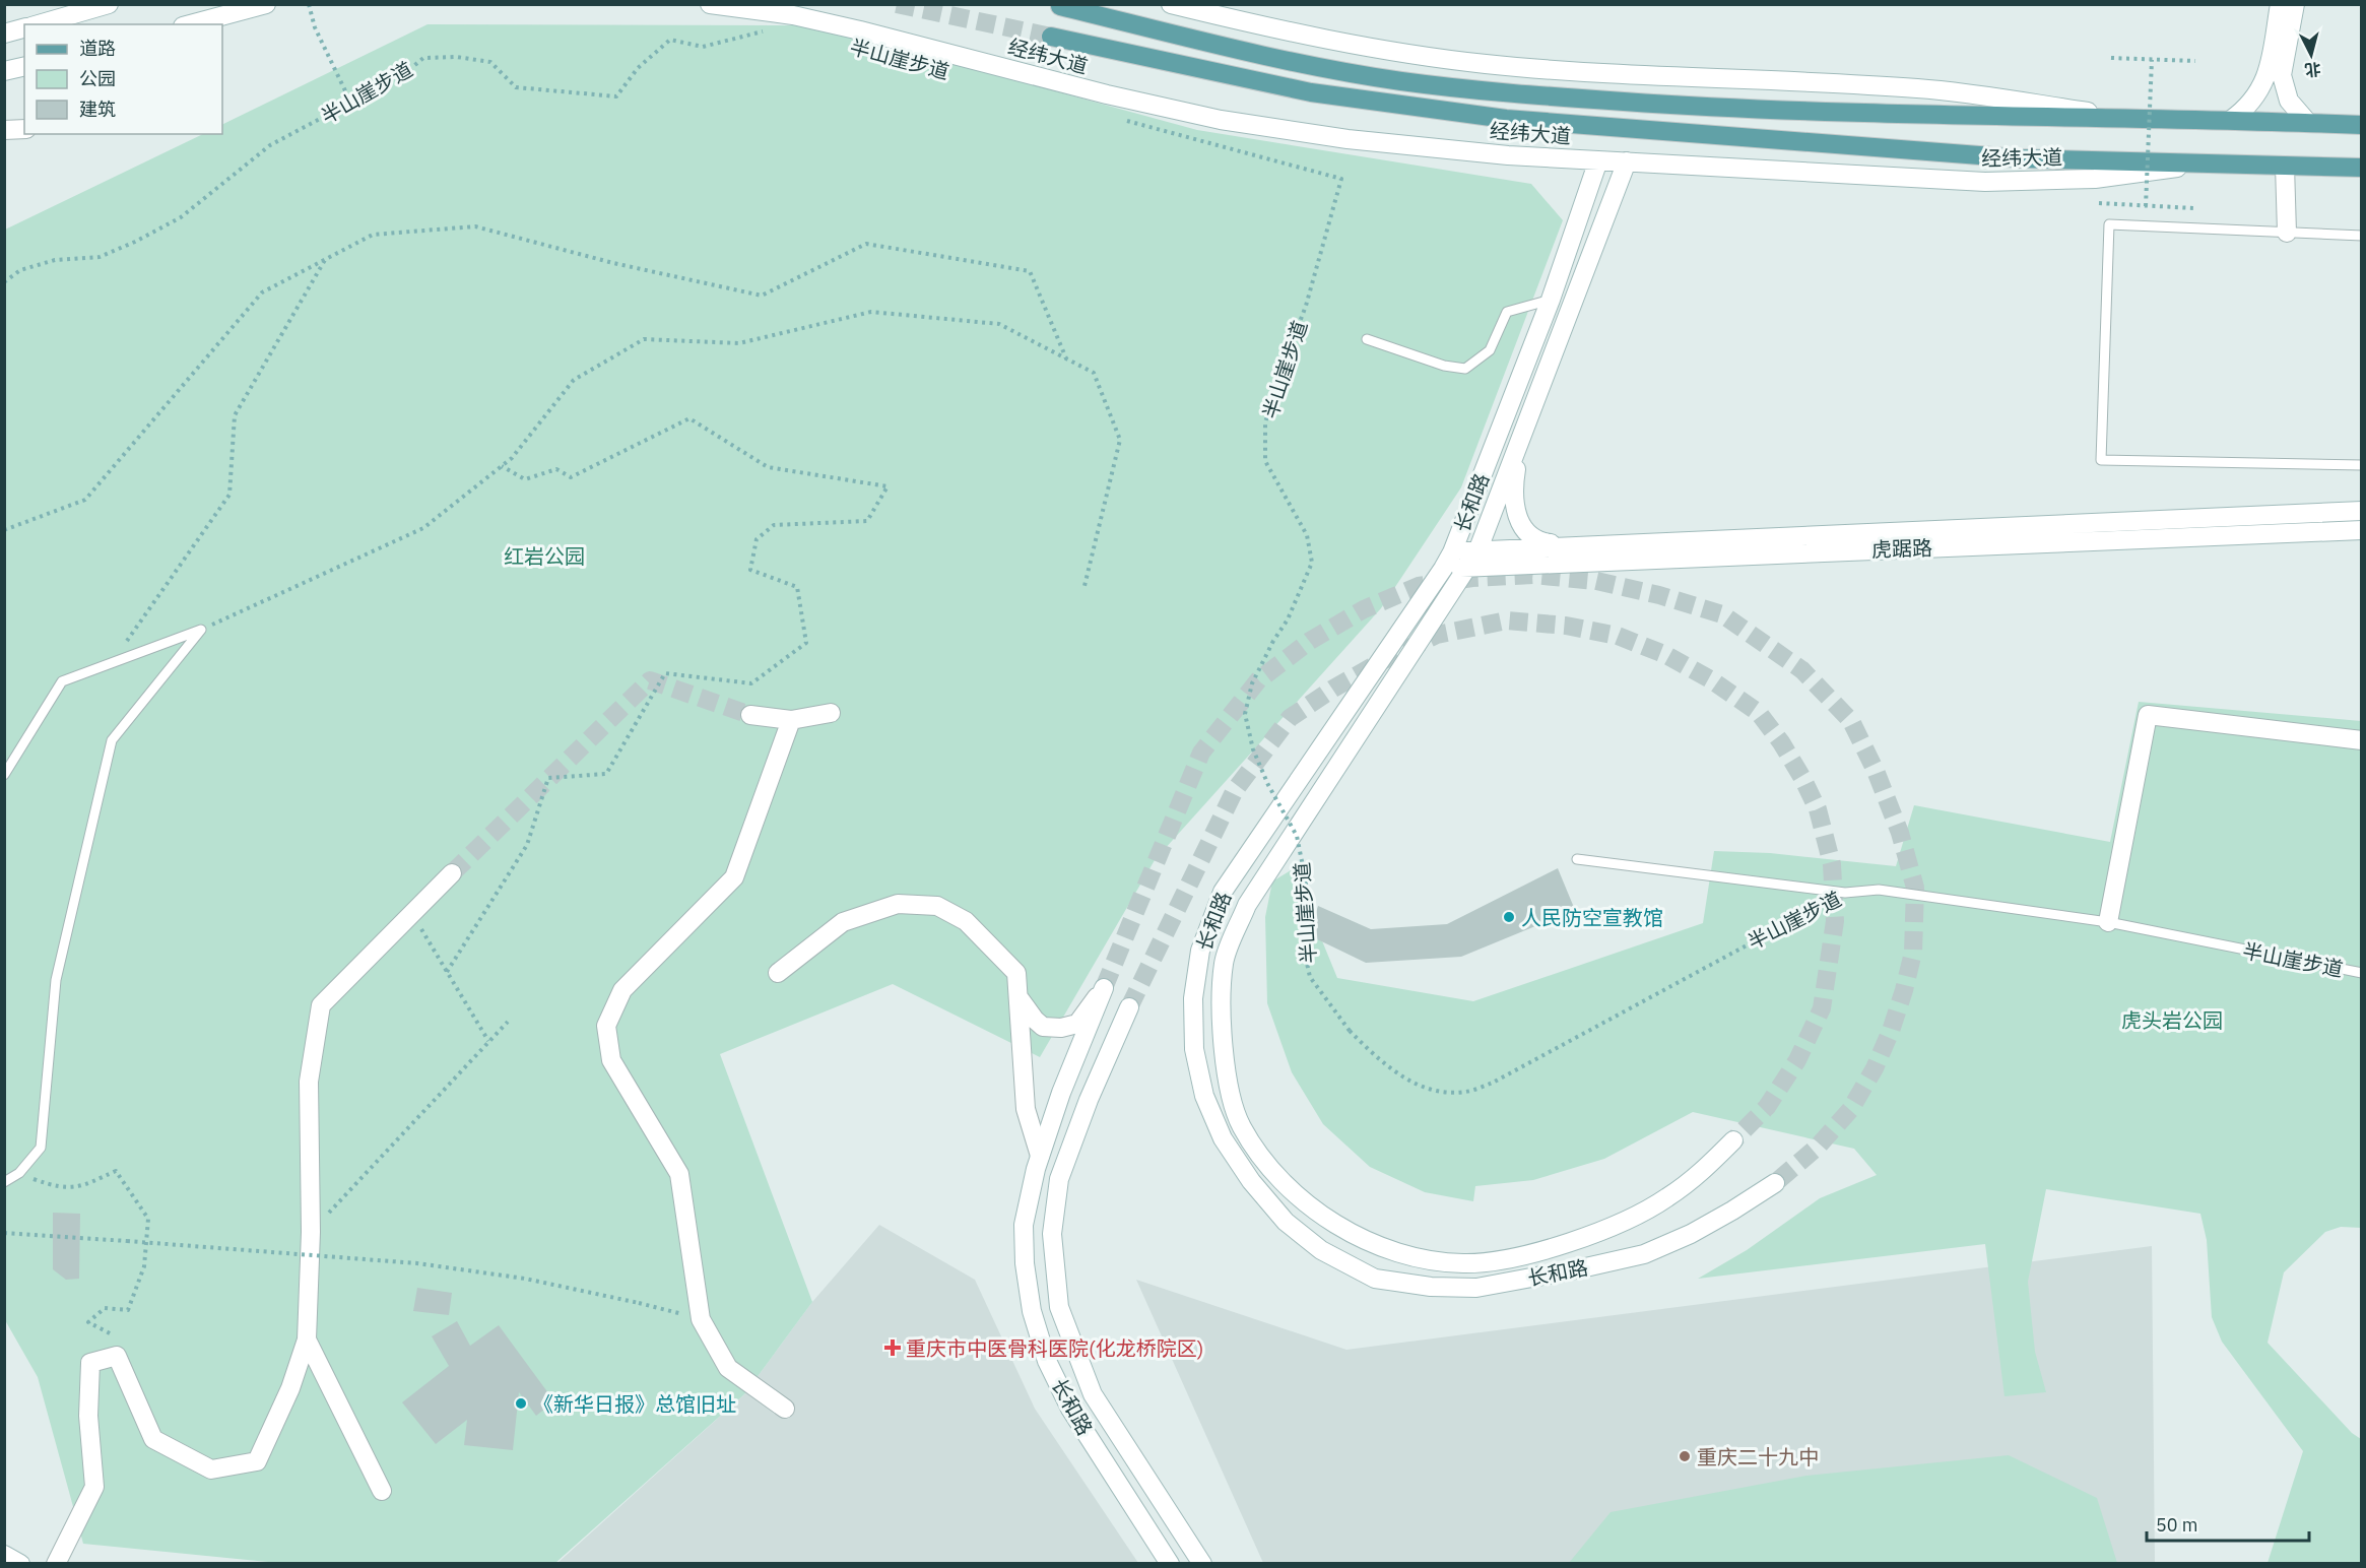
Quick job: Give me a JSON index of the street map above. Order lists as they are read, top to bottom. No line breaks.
{"streets":{"main road":["经纬大道","长和路","虎踞路"],"lane":["半山崖步道"]},"crossings":[["经纬大道","长和路"],["长和路","虎踞路"]],"parks":["红岩公园","虎头岩公园"],"places":{"other":["人民防空宣教馆","《新华日报》总馆旧址","重庆二十九中"],"health":["重庆市中医骨科医院(化龙桥院区)"]},"legend":["道路","公园","建筑"],"scale_bar":"50 m","north":"bottom"}
